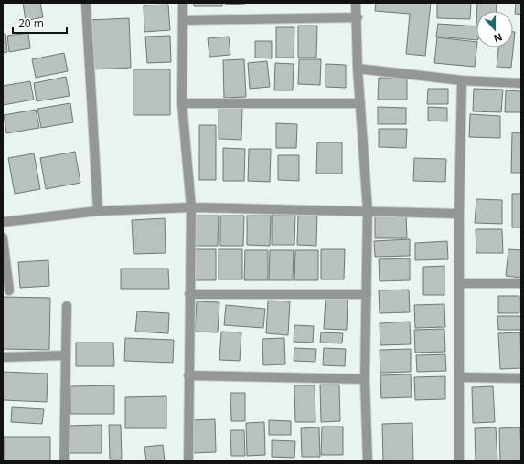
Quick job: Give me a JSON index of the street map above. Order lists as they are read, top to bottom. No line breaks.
{"scale_bar":"20 m","north":"bottom"}
